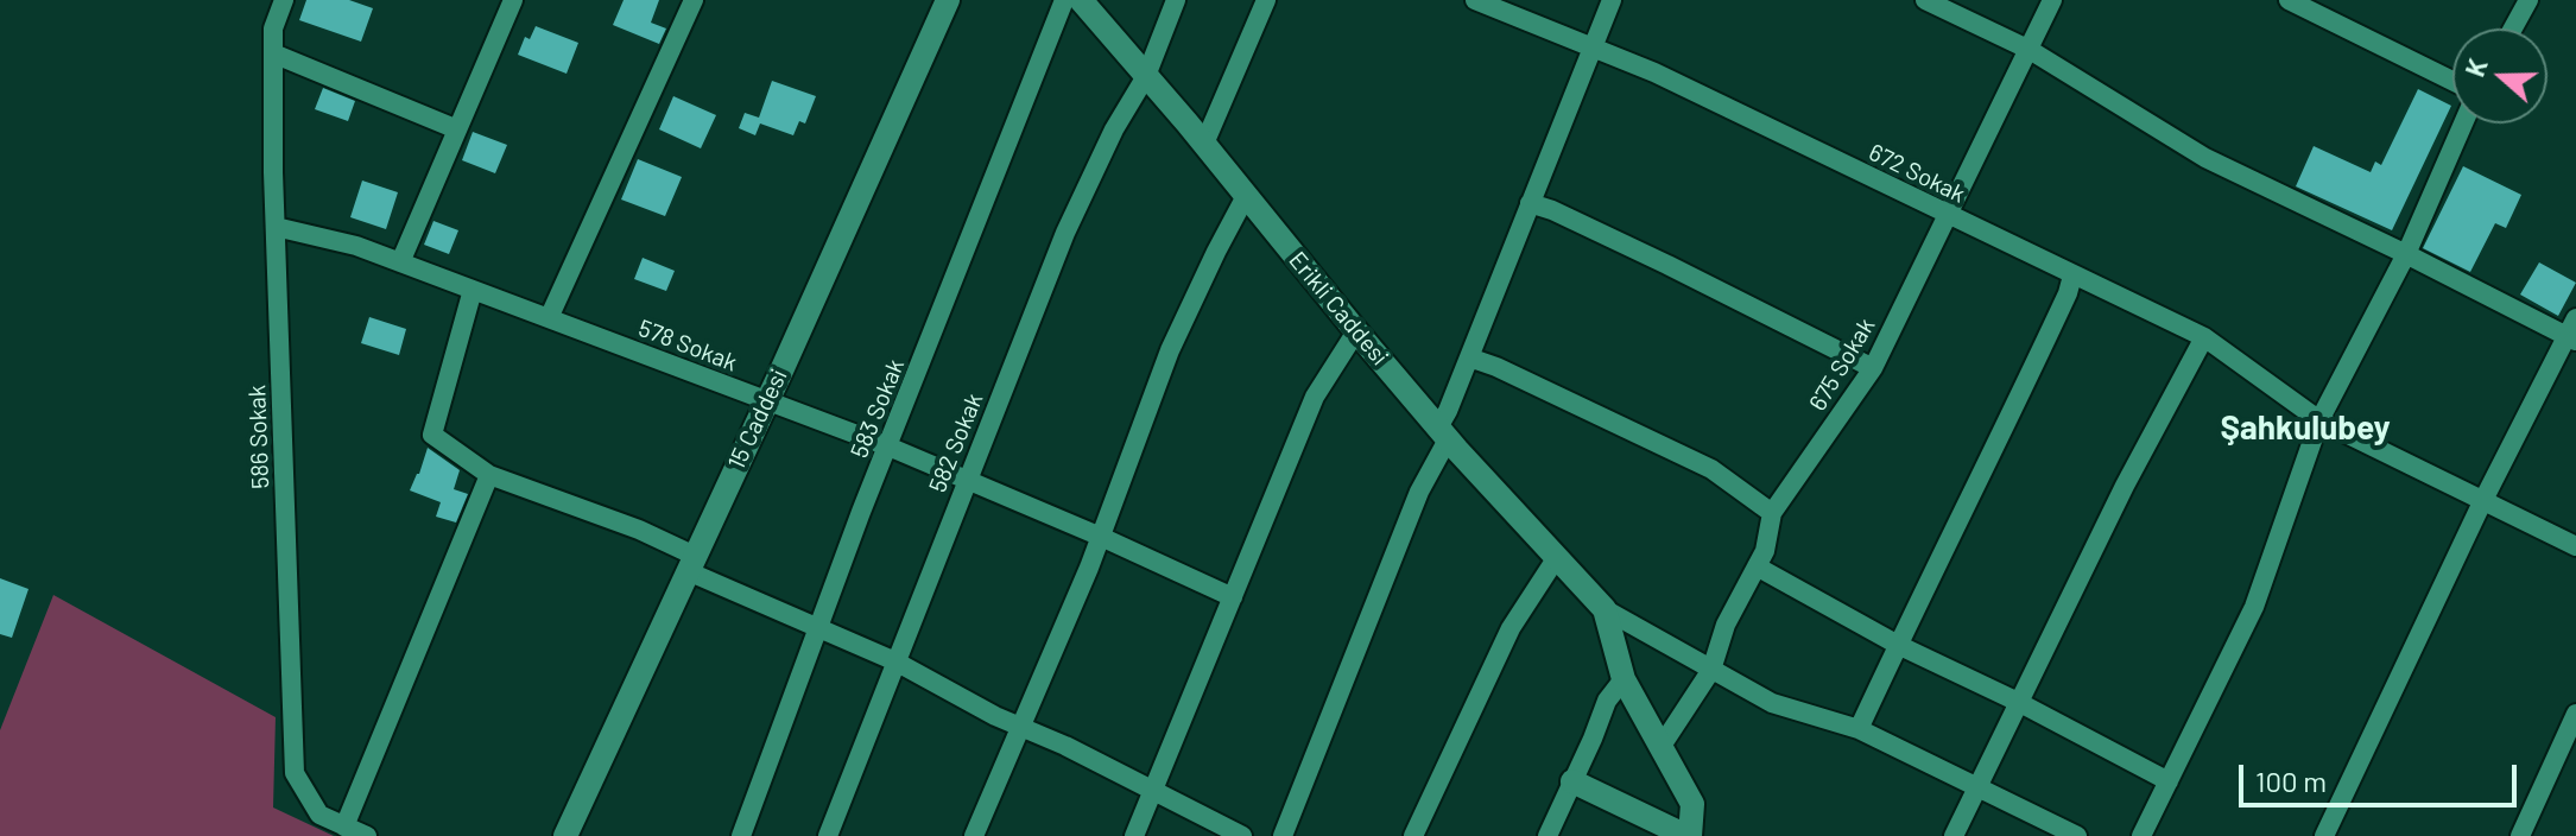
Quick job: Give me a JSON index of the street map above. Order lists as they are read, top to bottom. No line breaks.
{"streets":{"street":["672 Sokak","Erikli Caddesi","578 Sokak","675 Sokak","583 Sokak","15 Caddesi","586 Sokak","582 Sokak"]},"crossings":[["672 Sokak","675 Sokak"],["Erikli Caddesi","582 Sokak"],["578 Sokak","583 Sokak"],["578 Sokak","15 Caddesi"],["578 Sokak","586 Sokak"],["578 Sokak","582 Sokak"]],"districts":["Şahkulubey"],"scale_bar":"100 m","north":"left"}
